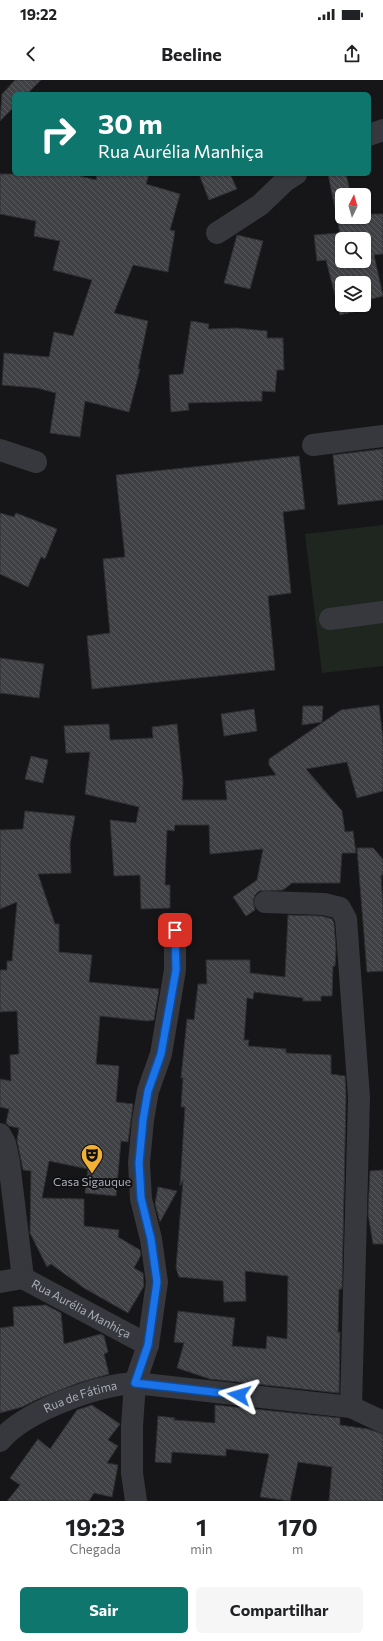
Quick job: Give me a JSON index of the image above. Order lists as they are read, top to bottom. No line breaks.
{"streets":{"street":["Rua Aurélia Manhiça","Rua de Fátima"]},"places":{"theatre":["Casa Sigauque"]},"north":"top","page":{"status":"19:22","header":"Beeline","turn":["30 m","Rua Aurélia Manhiça"],"eta":["19:23","Chegada","1","min","170","m"],"buttons":["Sair","Compartilhar"]}}
